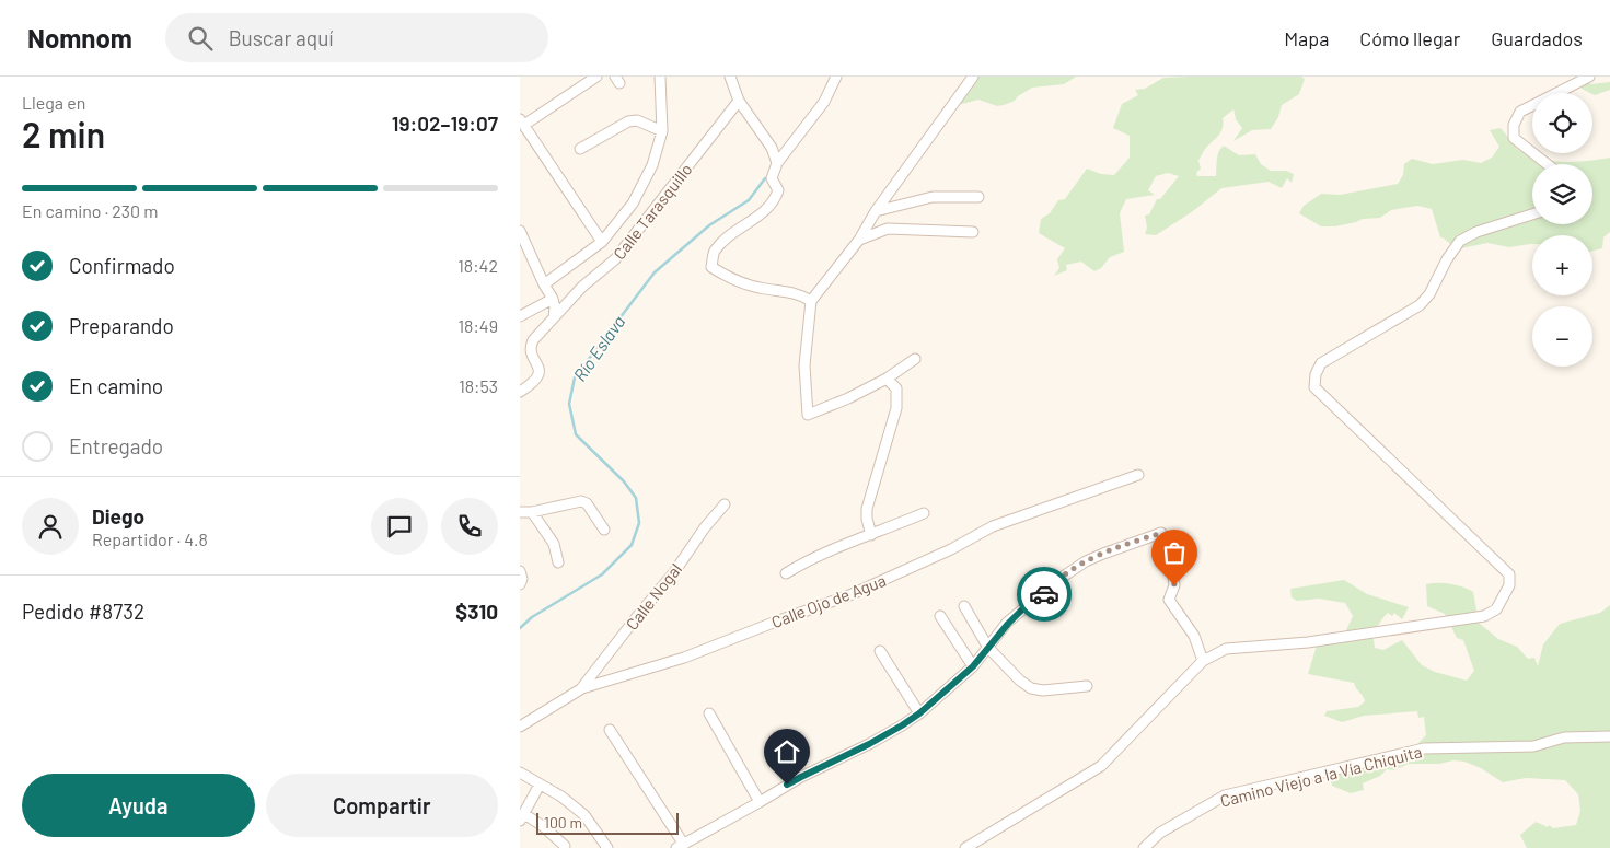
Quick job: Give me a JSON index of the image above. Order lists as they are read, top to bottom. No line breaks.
{"streets":{"street":["Calle Tarasquillo","Calle Nogal","Calle Ojo de Agua","Camino Viejo a la Vía Chiquita"]},"crossings":[["Calle Nogal","Calle Ojo de Agua"]],"water":["Río Eslava"],"scale_bar":"100 m","page":{"header":"Nomnom","search":"Buscar aquí","nav":["Mapa","Cómo llegar","Guardados"],"heading":["2 min","Llega en","19:02–19:07"],"panel":["Diego","Repartidor · 4.8","Pedido #8732","$310"],"map_buttons":["+","−"],"bar":"En camino · 230 m","list":[["Confirmado","18:42"],["Preparando","18:49"],["En camino","18:53"],"Entregado"],"buttons":["Ayuda","Compartir"],"scale":"100 m"}}
